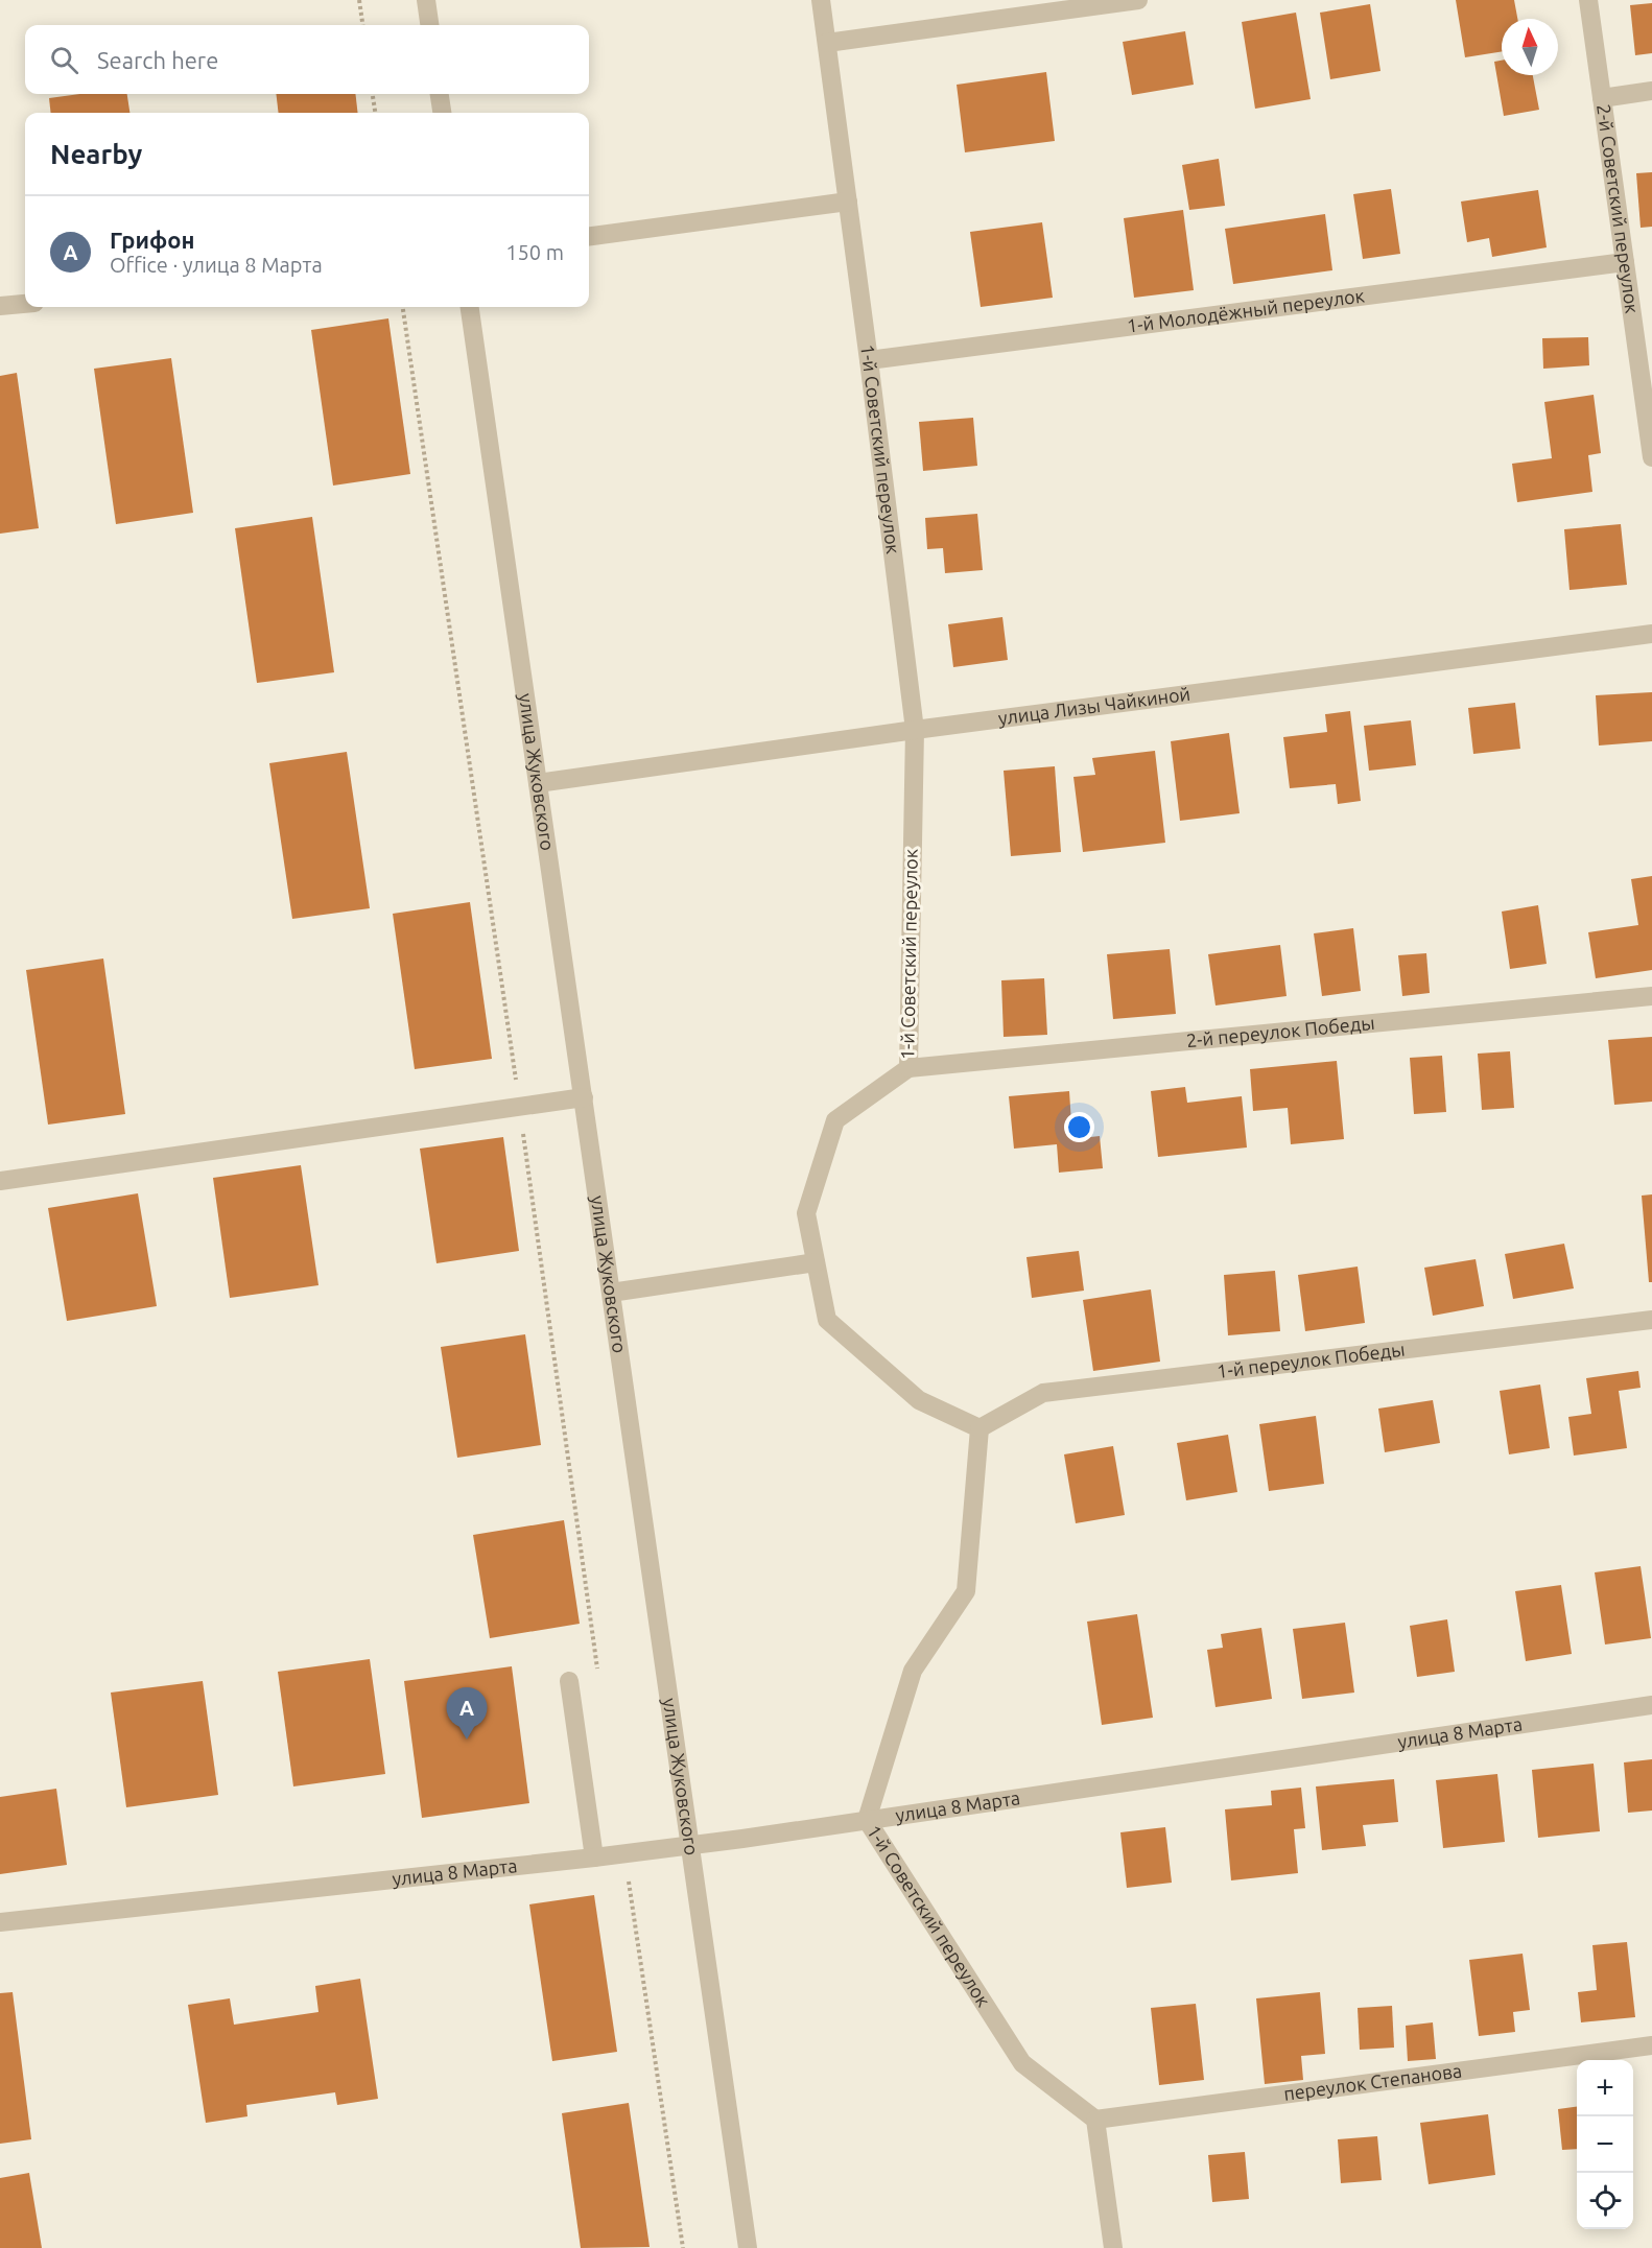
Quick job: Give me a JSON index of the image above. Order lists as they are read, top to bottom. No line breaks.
{"streets":{"street":["2-й Советский переулок","1-й Молодёжный переулок","1-й Советский переулок","улица Лизы Чайкиной","улица Жуковского","2-й переулок Победы","1-й переулок Победы","улица 8 Марта","переулок Степанова"]},"crossings":[["2-й Советский переулок","1-й Молодёжный переулок"],["1-й Молодёжный переулок","1-й Советский переулок"],["1-й Советский переулок","улица Лизы Чайкиной"],["1-й Советский переулок","2-й переулок Победы"],["1-й Советский переулок","1-й переулок Победы"],["1-й Советский переулок","улица 8 Марта"],["1-й Советский переулок","переулок Степанова"],["улица Лизы Чайкиной","улица Жуковского"],["улица Жуковского","улица 8 Марта"]],"north":"top","page":{"search":"Search here","heading":"Nearby","list":[{"mark":"A","name":"Грифон","note":"Office · улица 8 Марта","value":"150 m"}],"pins":"A","map_buttons":["+","−"]}}
